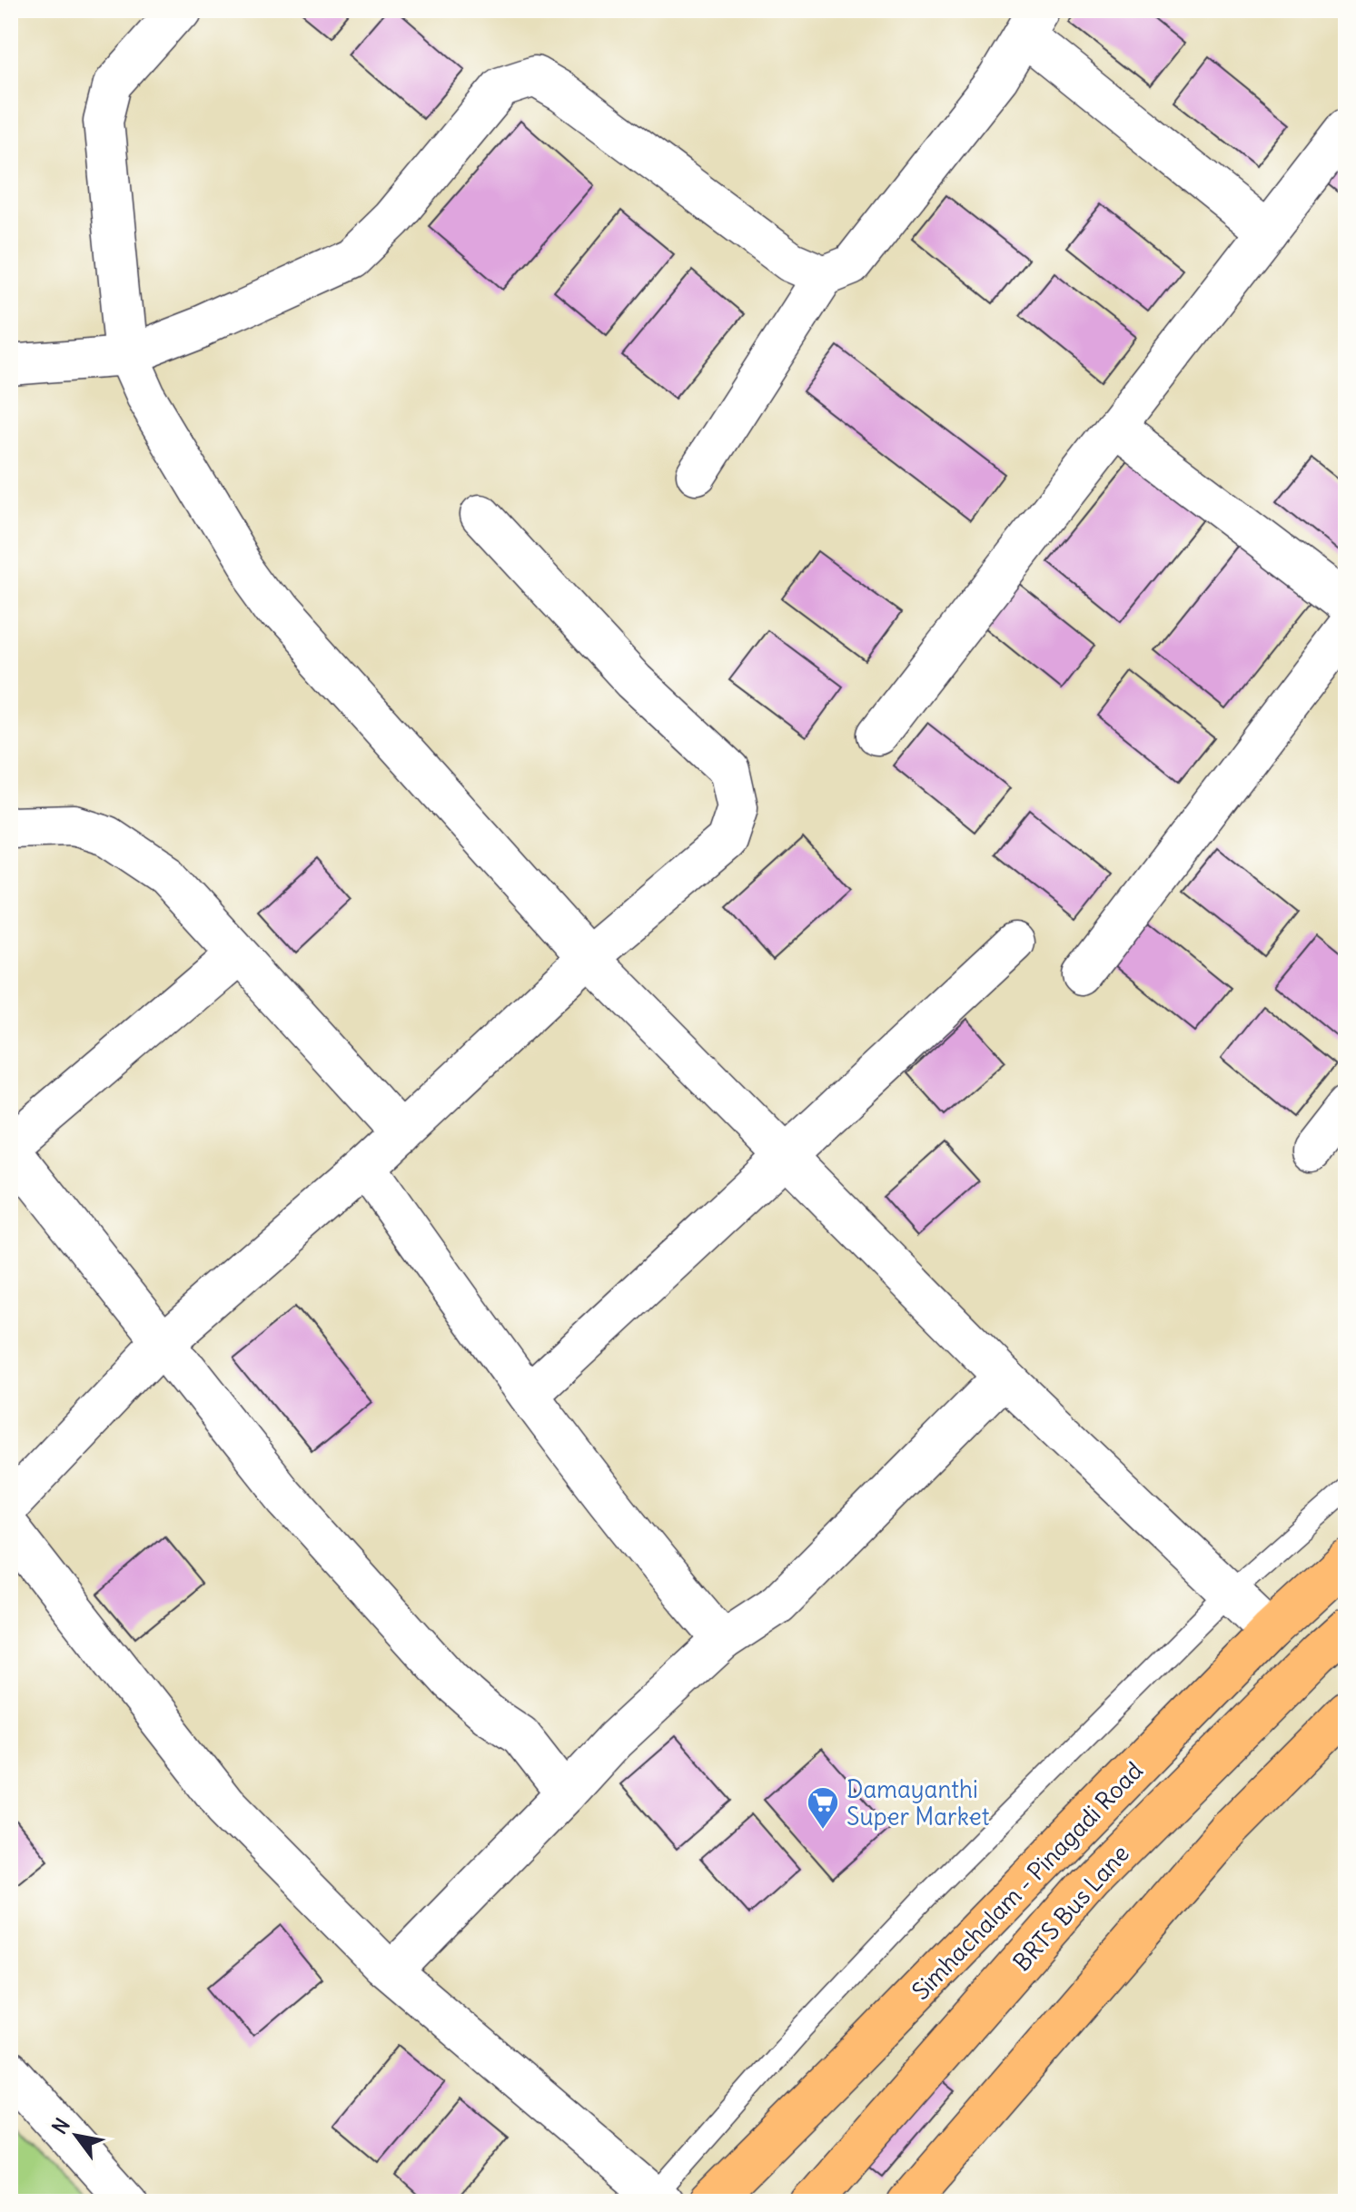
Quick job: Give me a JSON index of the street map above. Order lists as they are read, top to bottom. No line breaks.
{"streets":{"main road":["Simhachalam - Pinagadi Road","BRTS Bus Lane"]},"places":{"supermarket":["Damayanthi Super Market"]},"north":"top left"}
